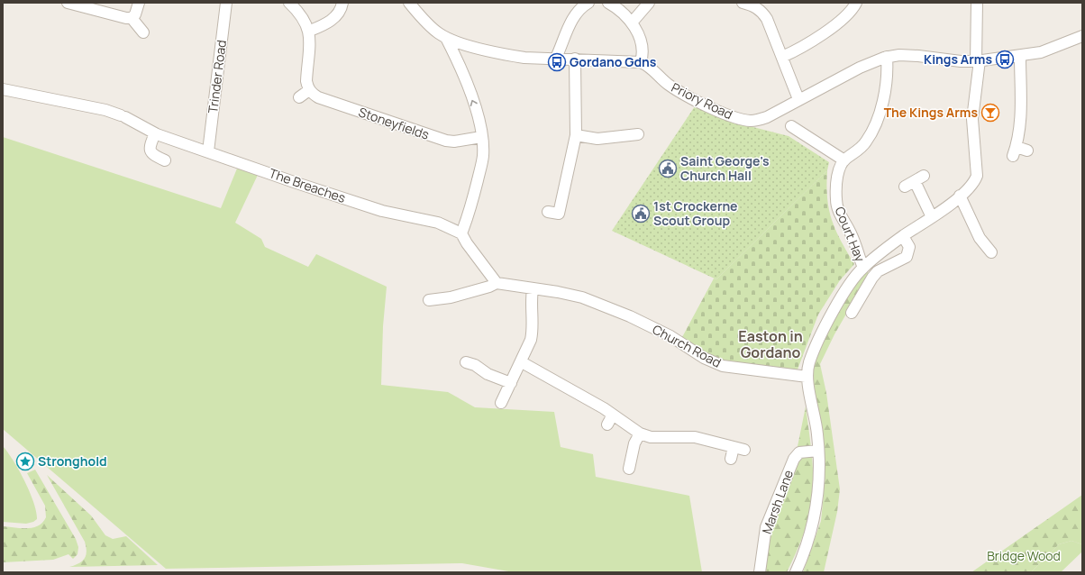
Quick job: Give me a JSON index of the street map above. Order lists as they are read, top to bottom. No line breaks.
{"streets":{"street":["Trinder Road","Priory Road","Stoneyfields","The Breaches","Court Hay","Church Road","Marsh Lane"]},"crossings":[["Trinder Road","The Breaches"]],"districts":["Easton in Gordano"],"parks":["Bridge Wood"],"places":{"bus stop":["Kings Arms","Gordano Gdns"],"bar":["The Kings Arms"],"public building":["Saint George's Church Hall","1st Crockerne Scout Group"],"place":["Stronghold"]}}
